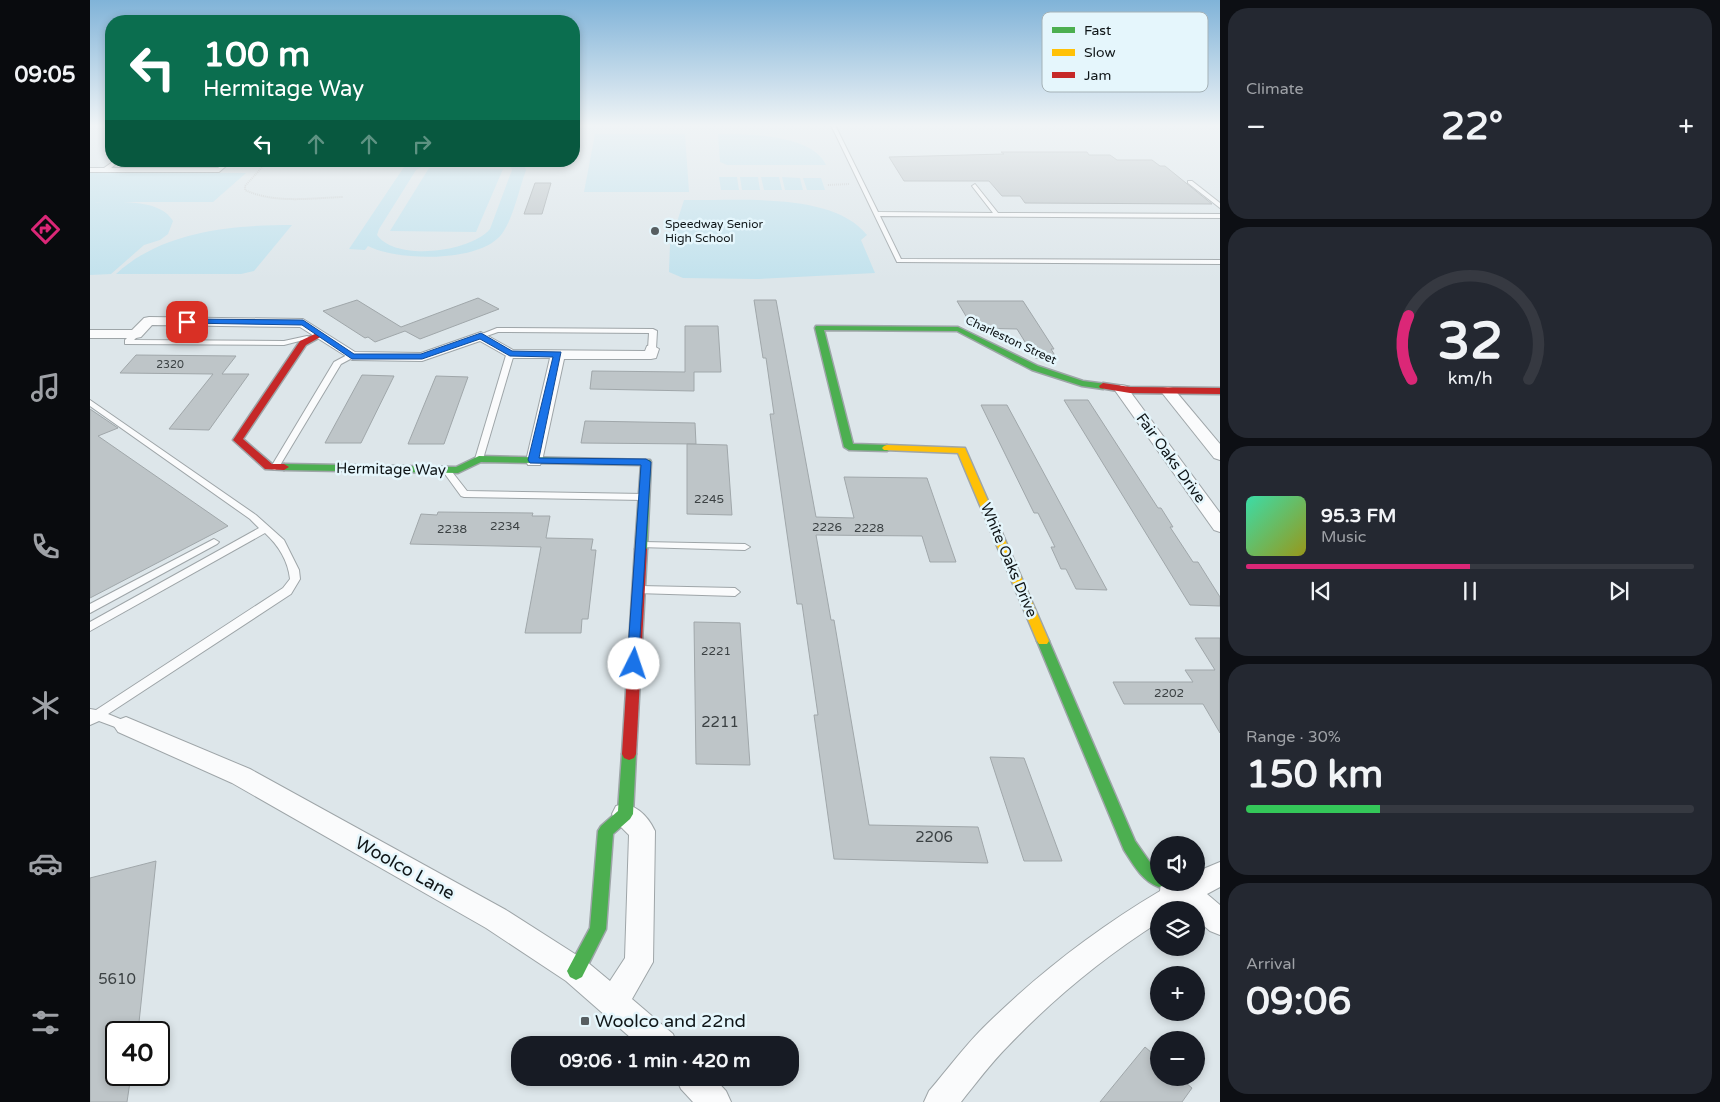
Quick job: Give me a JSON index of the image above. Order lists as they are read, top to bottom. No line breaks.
{"streets":{"street":["Charleston Street","Fair Oaks Drive","Hermitage Way","White Oaks Drive","Woolco Lane"]},"crossings":[["Charleston Street","Fair Oaks Drive"],["Charleston Street","White Oaks Drive"]],"places":{"other":["Speedway Senior High School"],"transit":["Woolco and 22nd"]},"house_numbers":["2320","2245","2234","2226","2228","2238","2221","2202","2211","2206","5610"],"legend":["Fast","Slow","Jam"],"page":{"tabs":"09:05","tile":["Climate",["Range · 30%","150 km"],["Arrival","09:06"]],"turn":["100 m","Hermitage Way"],"heat":["−","22°","+"],"song":["95.3 FM","Music"],"map_buttons":["+","−"],"limit":"40","trip":"09:06 · 1 min · 420 m","gauge":["32","km/h"]}}
